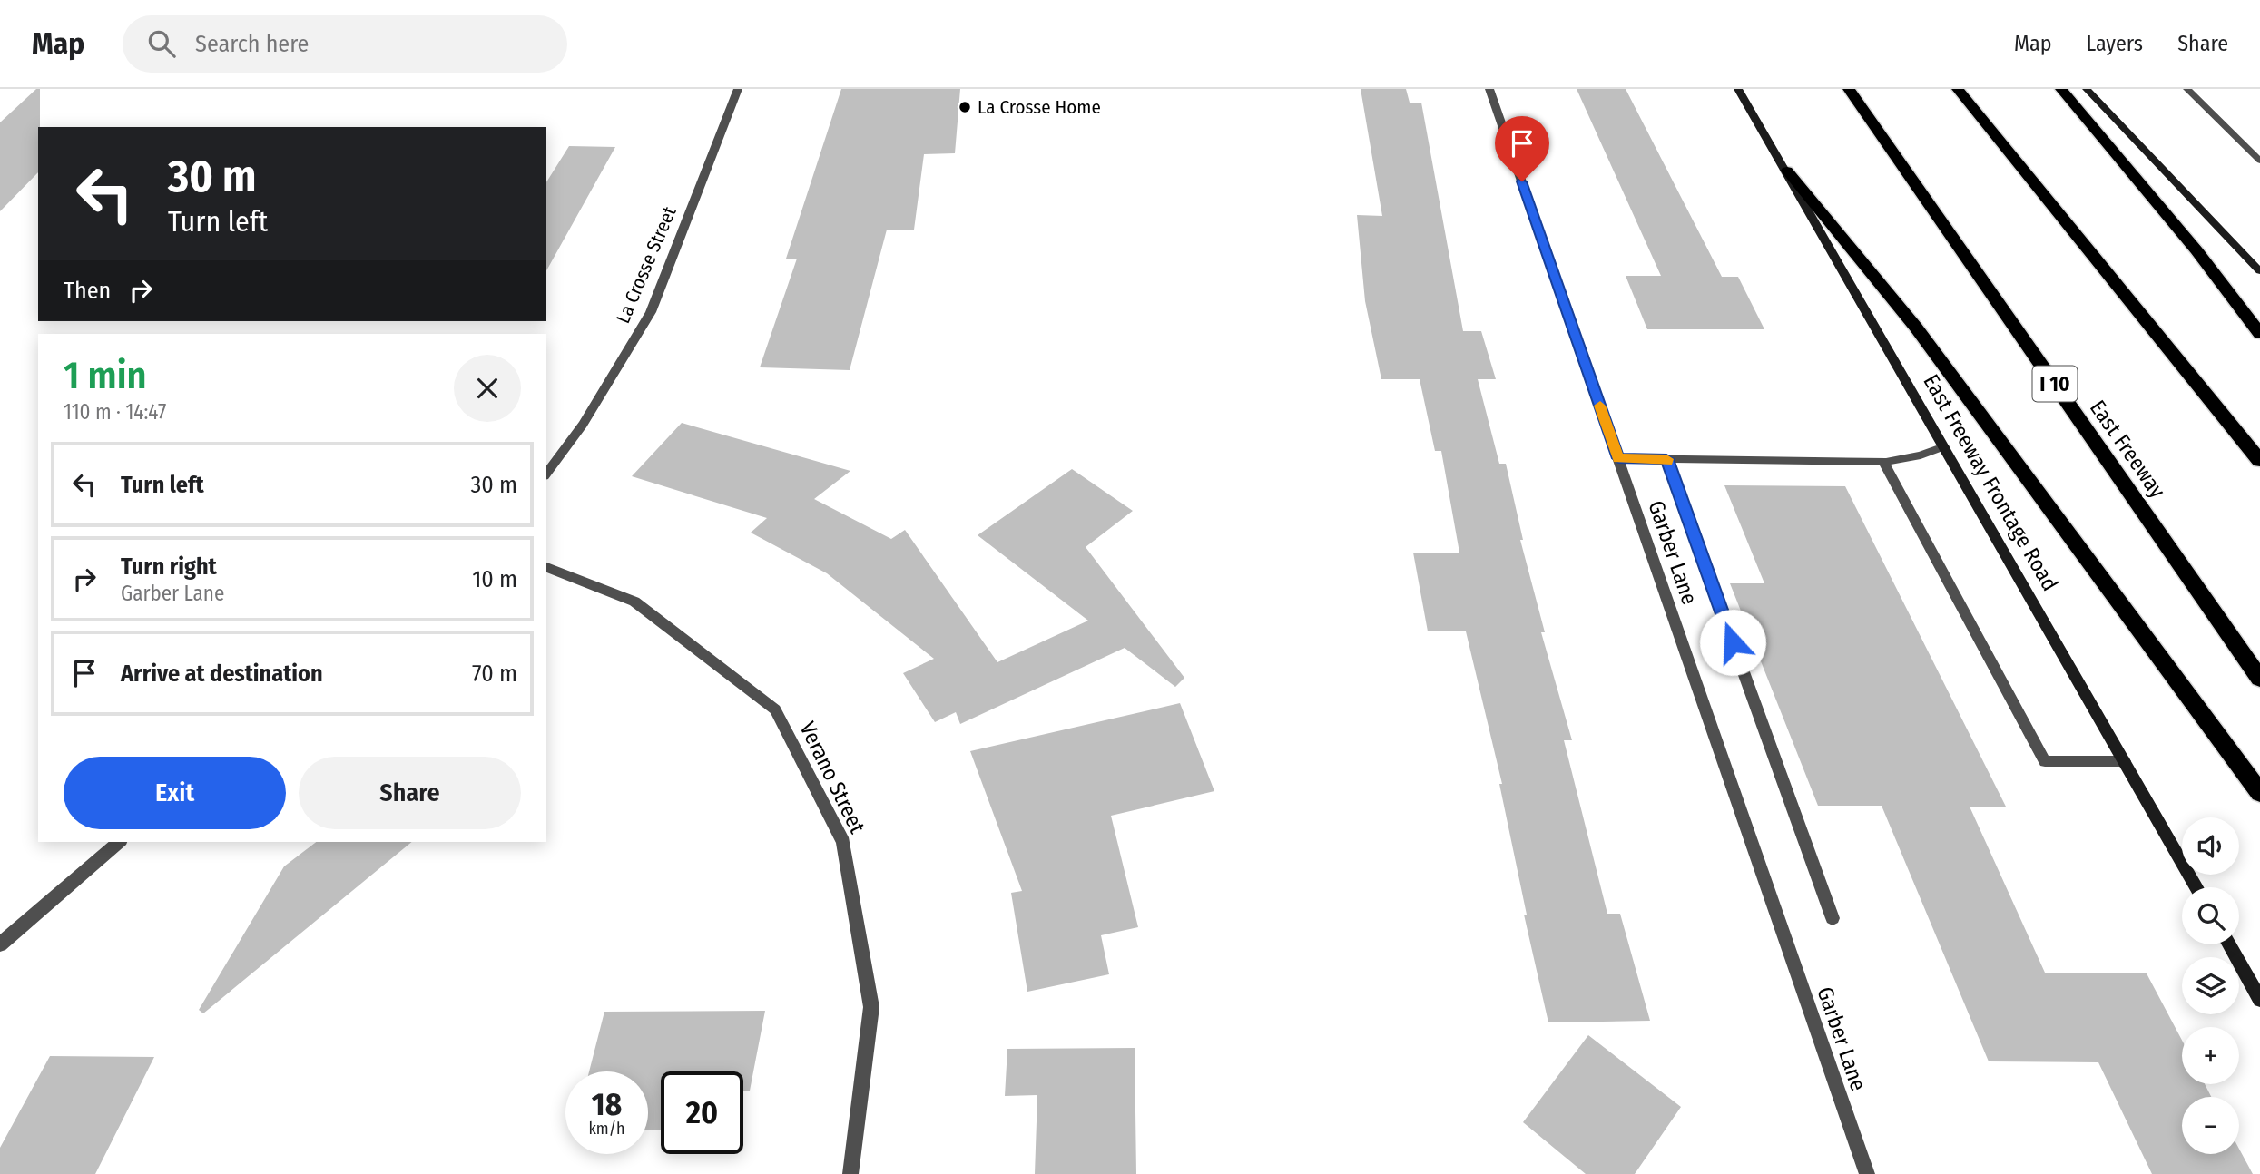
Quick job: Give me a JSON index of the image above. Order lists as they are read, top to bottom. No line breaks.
{"streets":{"highway":["I 10","East Freeway"],"main road":["East Freeway Frontage Road"],"street":["La Crosse Street","Garber Lane","Verano Street"]},"places":["La Crosse Home"],"page":{"header":"Map","search":"Search here","nav":["Map","Layers","Share"],"turn":["30 m","Turn left"],"then":"Then","heading":["1 min","110 m · 14:47"],"list":[{"name":"Turn left","value":"30 m"},{"name":"Turn right","note":"Garber Lane","value":"10 m"},{"name":"Arrive at destination","value":"70 m"}],"buttons":["Exit","Share"],"map_buttons":["+","−"],"speed":"18 km/h","limit":"20"}}
